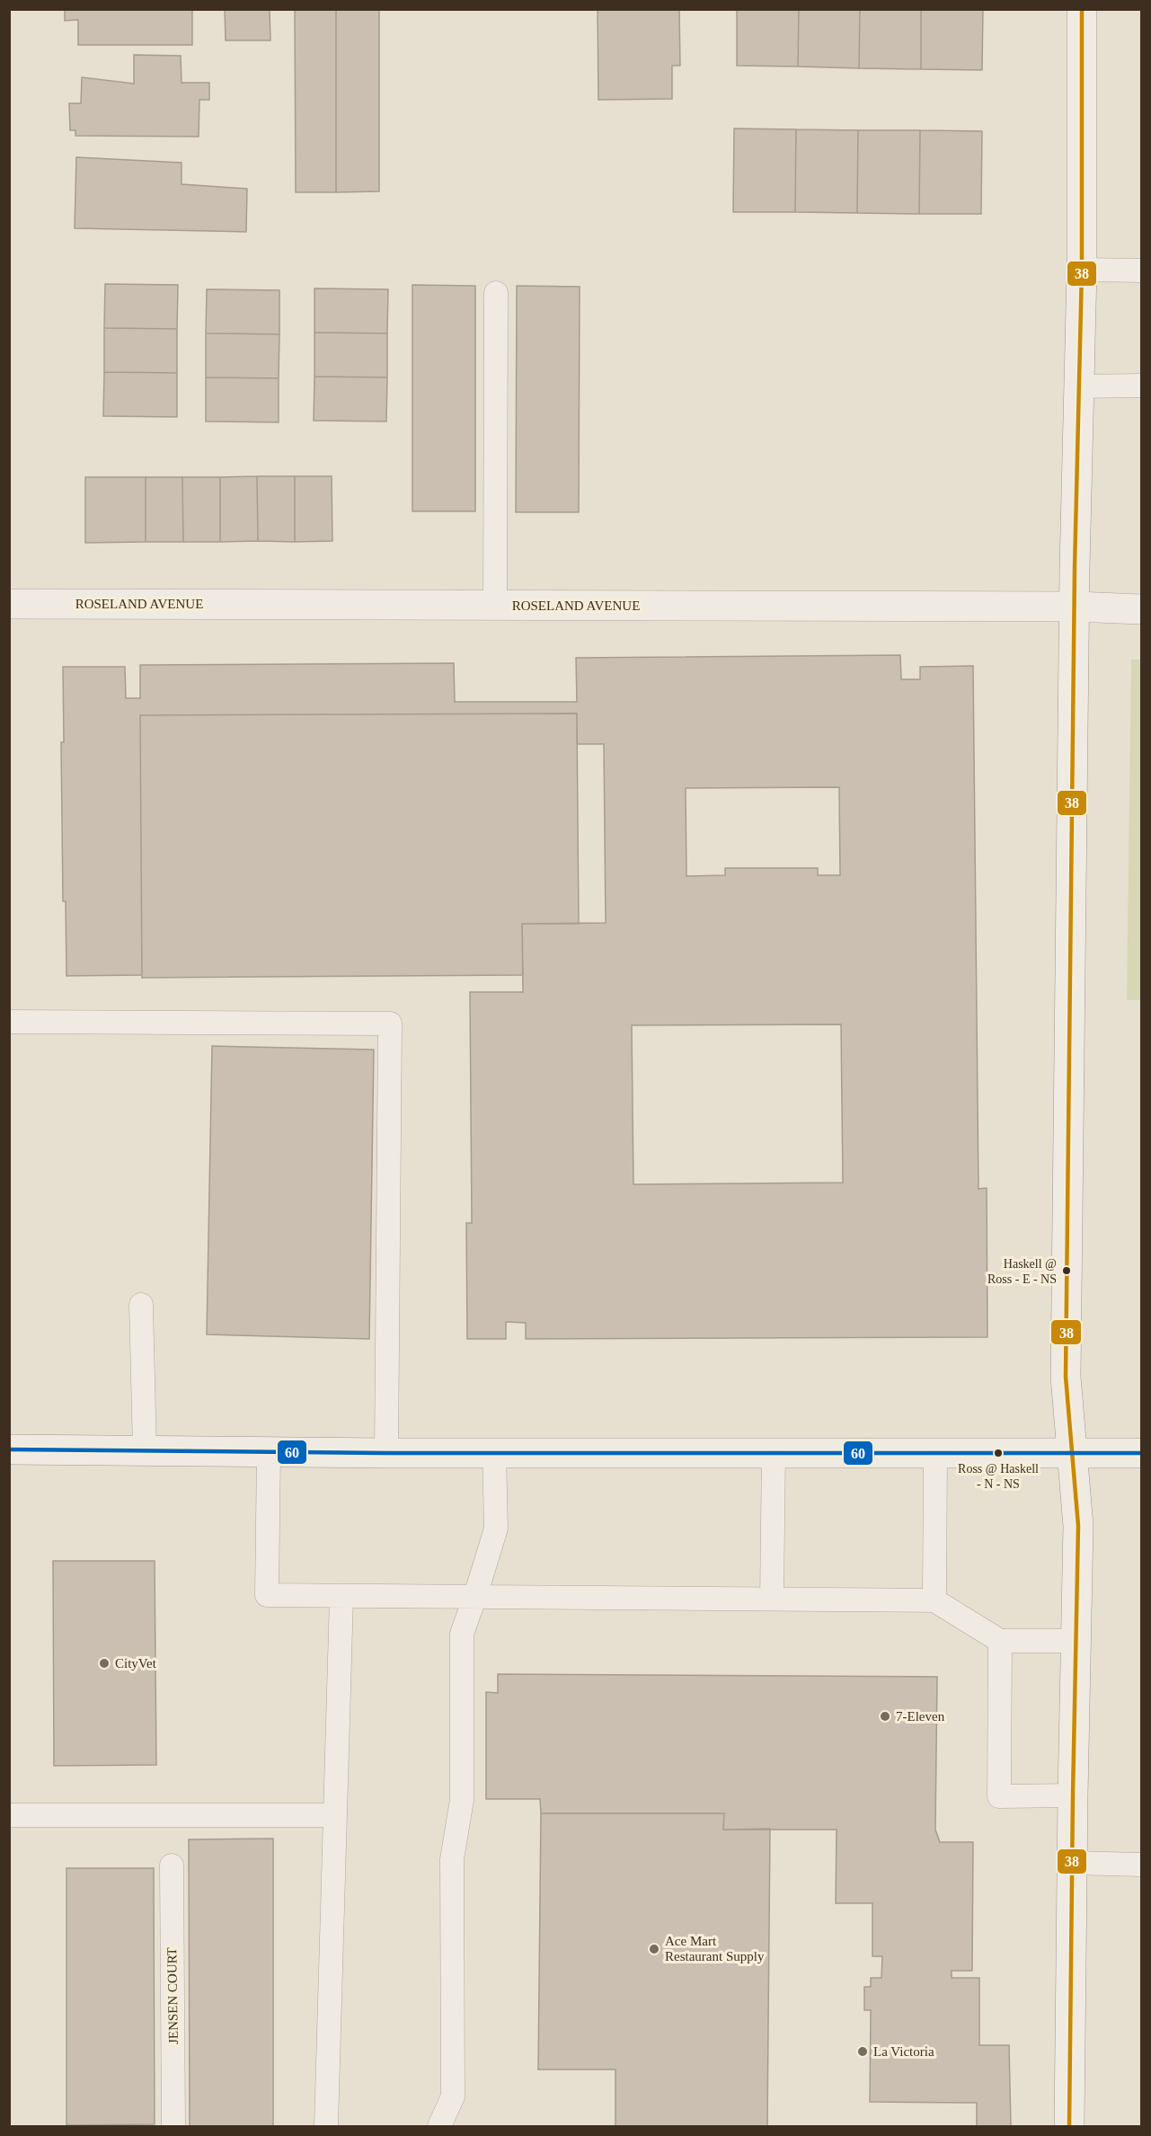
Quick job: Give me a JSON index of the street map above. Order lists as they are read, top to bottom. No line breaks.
{"streets":{"main road":["ROSELAND AVENUE"],"lane":["JENSEN COURT"]},"places":["Haskell @ Ross - E - NS","Ross @ Haskell - N - NS","CityVet","7-Eleven","Ace Mart Restaurant Supply","La Victoria"],"lines":["transit line 38","transit line 60"]}
